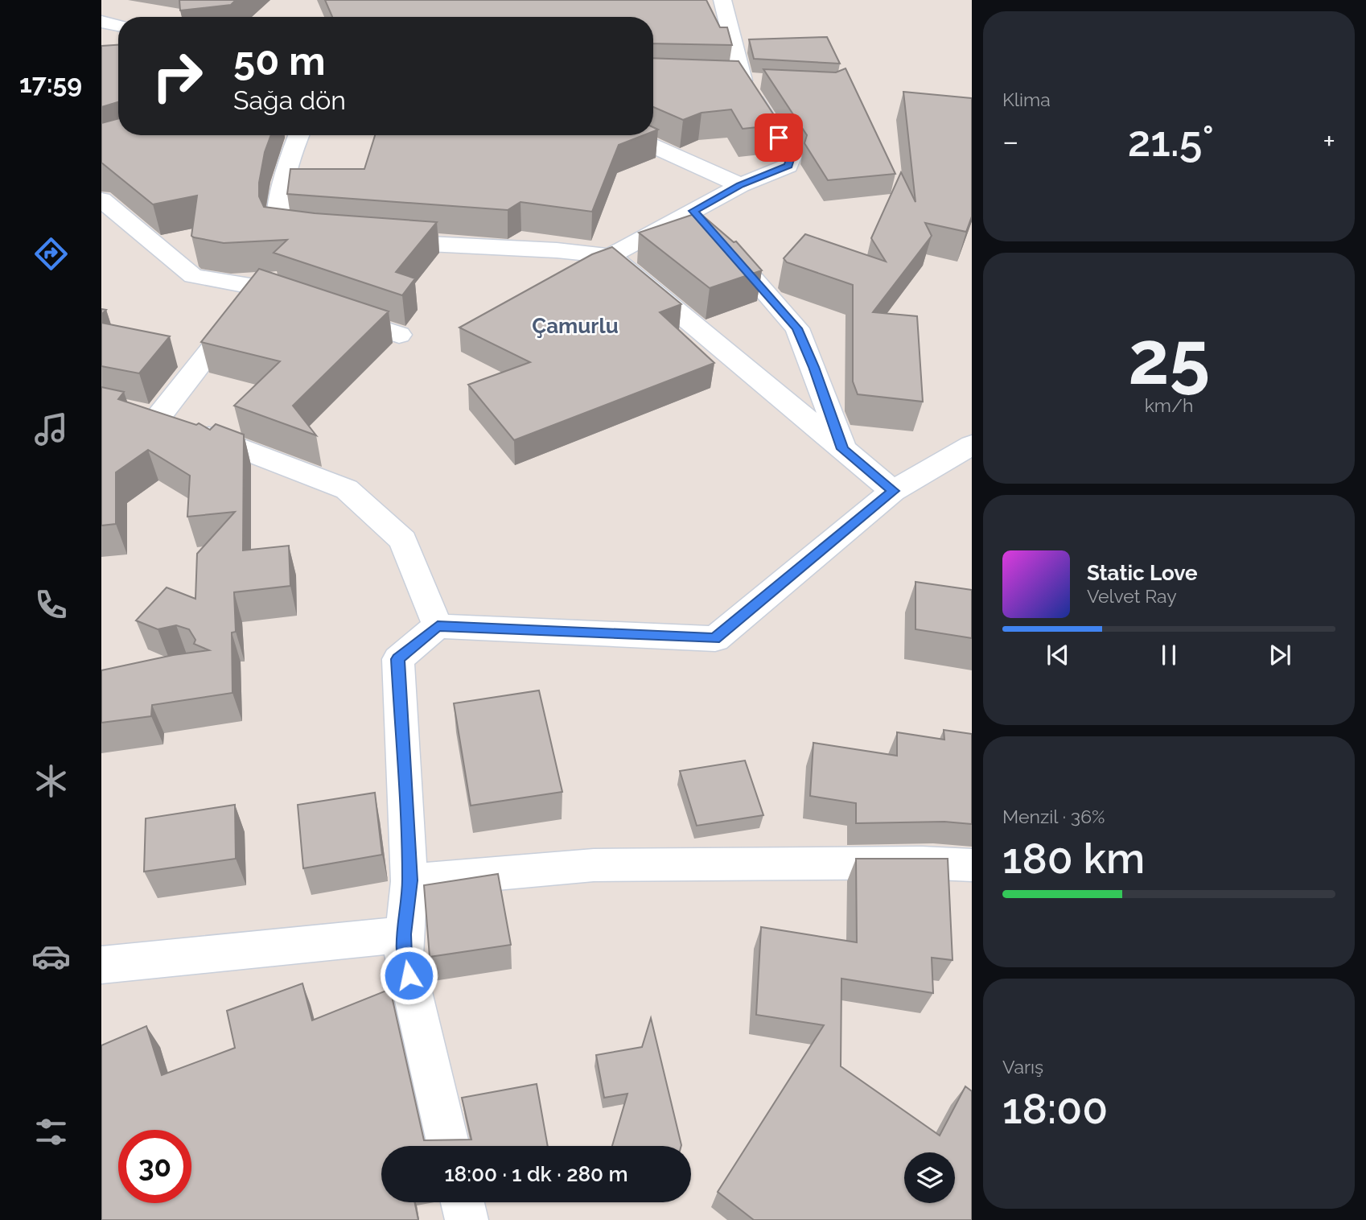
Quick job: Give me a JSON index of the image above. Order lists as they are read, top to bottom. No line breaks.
{"districts":["Çamurlu"],"page":{"tabs":"17:59","tile":["Klima",["25","km/h"],["Menzil · 36%","180 km"],["Varış","18:00"]],"turn":["50 m","Sağa dön"],"heat":["−","21.5°","+"],"song":["Static Love","Velvet Ray"],"limit":"30","trip":"18:00 · 1 dk · 280 m"}}
